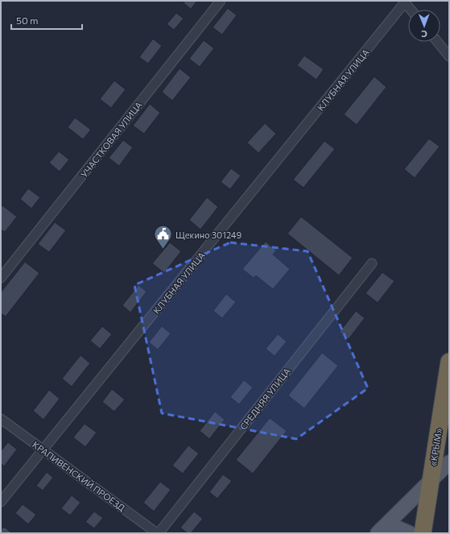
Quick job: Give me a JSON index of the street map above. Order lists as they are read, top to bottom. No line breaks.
{"streets":{"highway":["«КРЫМ»"],"street":["КЛУБНАЯ УЛИЦА","УЧАСТКОВАЯ УЛИЦА","СРЕДНЯЯ УЛИЦА","КРАПИВЕНСКИЙ ПРОЕЗД"]},"crossings":[["КЛУБНАЯ УЛИЦА","КРАПИВЕНСКИЙ ПРОЕЗД"],["СРЕДНЯЯ УЛИЦА","КРАПИВЕНСКИЙ ПРОЕЗД"]],"places":{"public building":["Щекино 301249"]},"scale_bar":"50 m","north":"bottom"}
